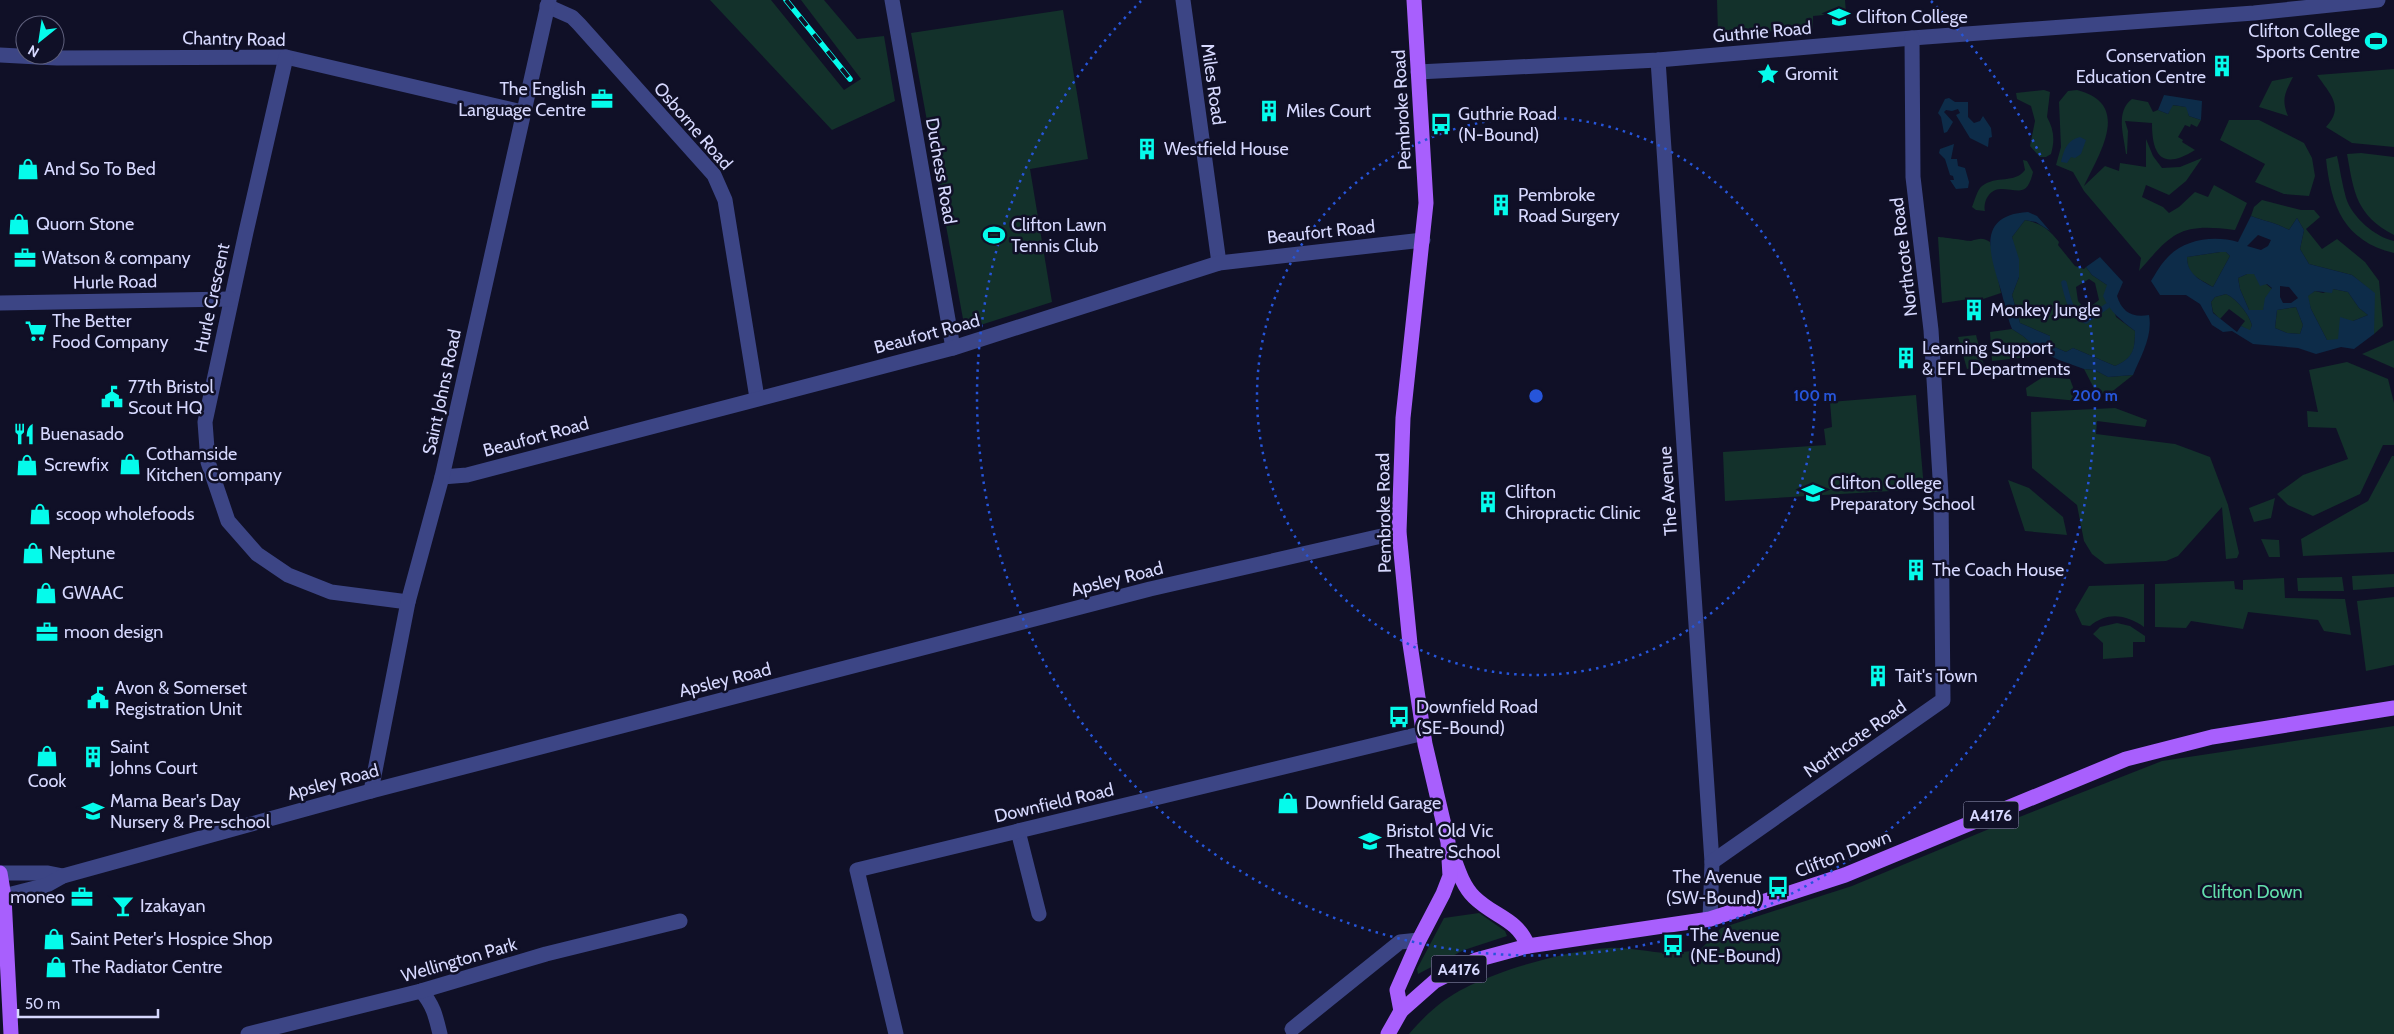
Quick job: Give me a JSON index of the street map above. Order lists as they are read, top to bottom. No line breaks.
{"streets":{"main road":["Pembroke Road","A4176","Clifton Down"],"street":["Guthrie Road","Chantry Road","Miles Road","Osborne Road","Duchess Road","Beaufort Road","Northcote Road","Hurle Road","Hurle Crescent","Saint Johns Road","The Avenue","Apsley Road","Downfield Road","Wellington Park"]},"crossings":[["Guthrie Road","Pembroke Road"],["Guthrie Road","Northcote Road"],["Guthrie Road","The Avenue"],["Chantry Road","Hurle Crescent"],["Chantry Road","Saint Johns Road"],["Miles Road","Beaufort Road"],["Pembroke Road","Beaufort Road"],["Pembroke Road","Apsley Road"],["Pembroke Road","Downfield Road"],["Pembroke Road","A4176"],["Osborne Road","Beaufort Road"],["Osborne Road","Saint Johns Road"],["Duchess Road","Beaufort Road"],["Beaufort Road","Saint Johns Road"],["Northcote Road","The Avenue"],["Hurle Road","Hurle Crescent"],["Hurle Crescent","Saint Johns Road"],["Saint Johns Road","Apsley Road"],["The Avenue","Clifton Down"],["A4176","Clifton Down"]],"parks":["Clifton Down"],"places":{"school or university":["Clifton College","Clifton College Preparatory School","Mama Bear's Day Nursery & Pre-school","Bristol Old Vic Theatre School"],"sports":["Clifton College Sports Centre","Clifton Lawn Tennis Club"],"building":["Conservation Education Centre","Miles Court","Westfield House","Pembroke Road Surgery","Monkey Jungle","Learning Support & EFL Departments","Clifton Chiropractic Clinic","The Coach House","Tait's Town","Saint Johns Court"],"place":["Gromit"],"office":["The English Language Centre","Watson & company","moon design","moneo"],"bus stop":["Guthrie Road (N-Bound)","Downfield Road (SE-Bound)","The Avenue (SW-Bound)","The Avenue (NE-Bound)"],"shop":["And So To Bed","Quorn Stone","Cothamside Kitchen Company","Screwfix","scoop wholefoods","Neptune","GWAAC","Cook","Downfield Garage","Saint Peter's Hospice Shop","The Radiator Centre"],"supermarket":["The Better Food Company"],"public building":["77th Bristol Scout HQ","Avon & Somerset Registration Unit"],"restaurant":["Buenasado"],"bar":["Izakayan"]},"scale_bar":"50 m","north":"bottom left","rings":["100 m","200 m"]}
